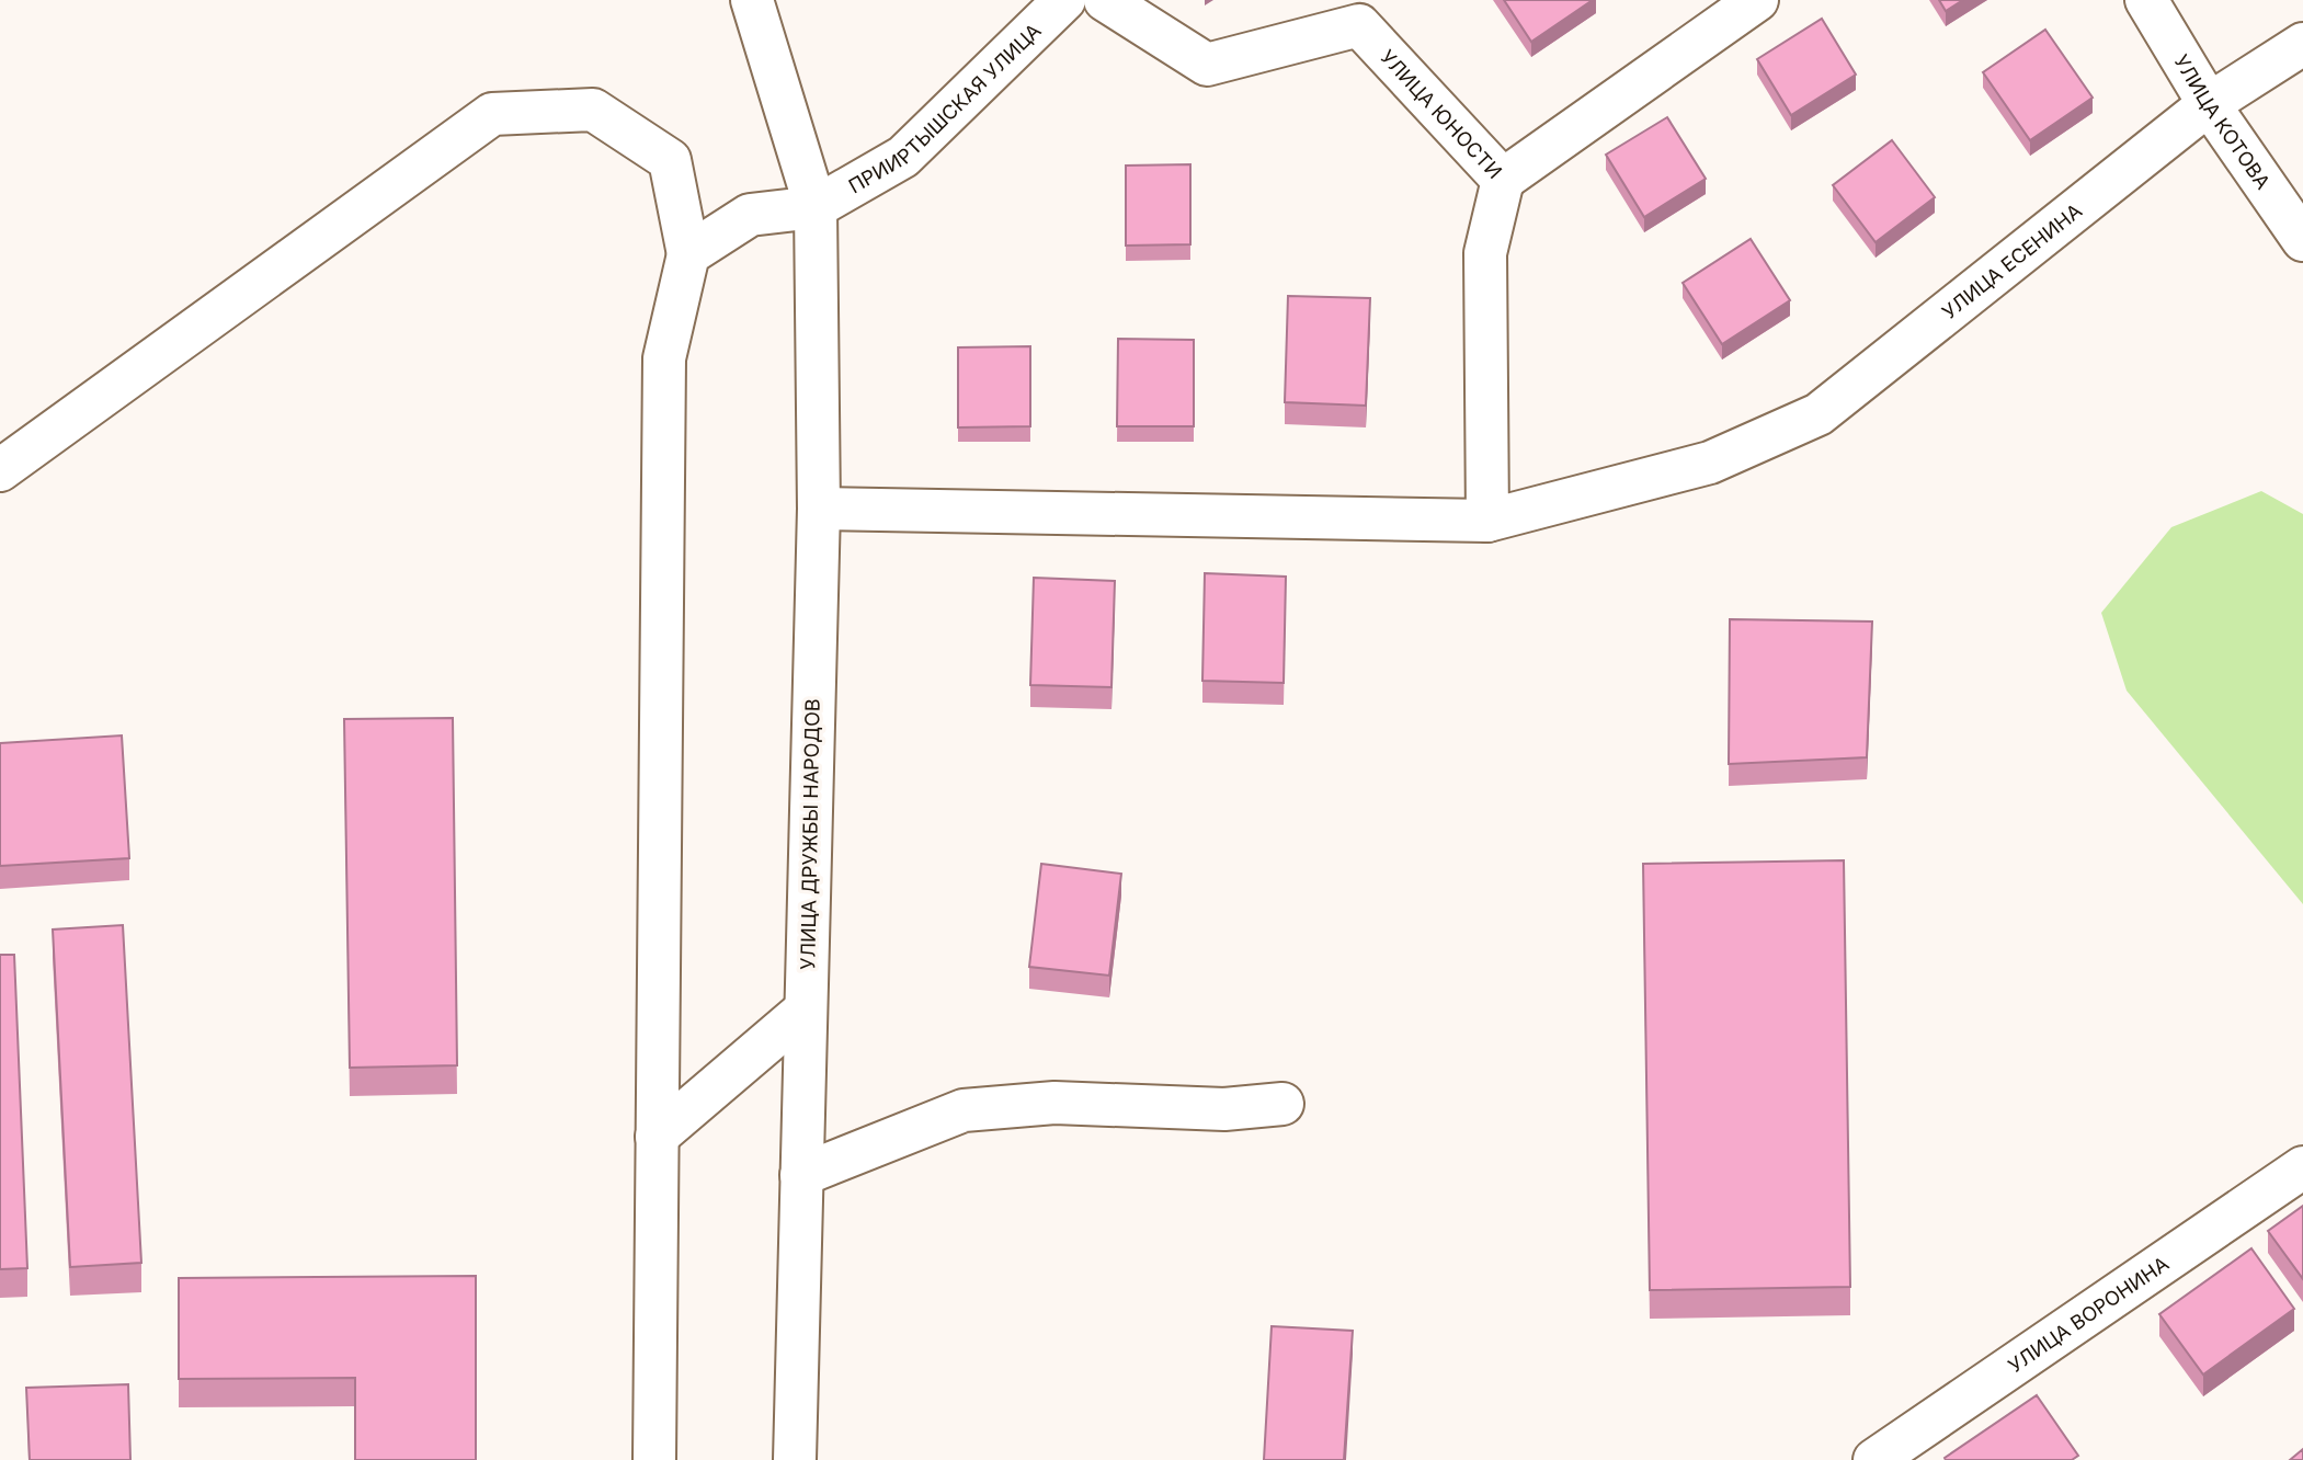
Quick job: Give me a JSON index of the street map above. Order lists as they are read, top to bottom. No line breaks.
{"streets":{"street":["ПРИИРТЫШСКАЯ УЛИЦА","УЛИЦА ЮНОСТИ","УЛИЦА КОТОВА","УЛИЦА ЕСЕНИНА","УЛИЦА ДРУЖБЫ НАРОДОВ","УЛИЦА ВОРОНИНА"]},"crossings":[["ПРИИРТЫШСКАЯ УЛИЦА","УЛИЦА ДРУЖБЫ НАРОДОВ"],["УЛИЦА КОТОВА","УЛИЦА ЕСЕНИНА"],["УЛИЦА ЕСЕНИНА","УЛИЦА ДРУЖБЫ НАРОДОВ"]]}
